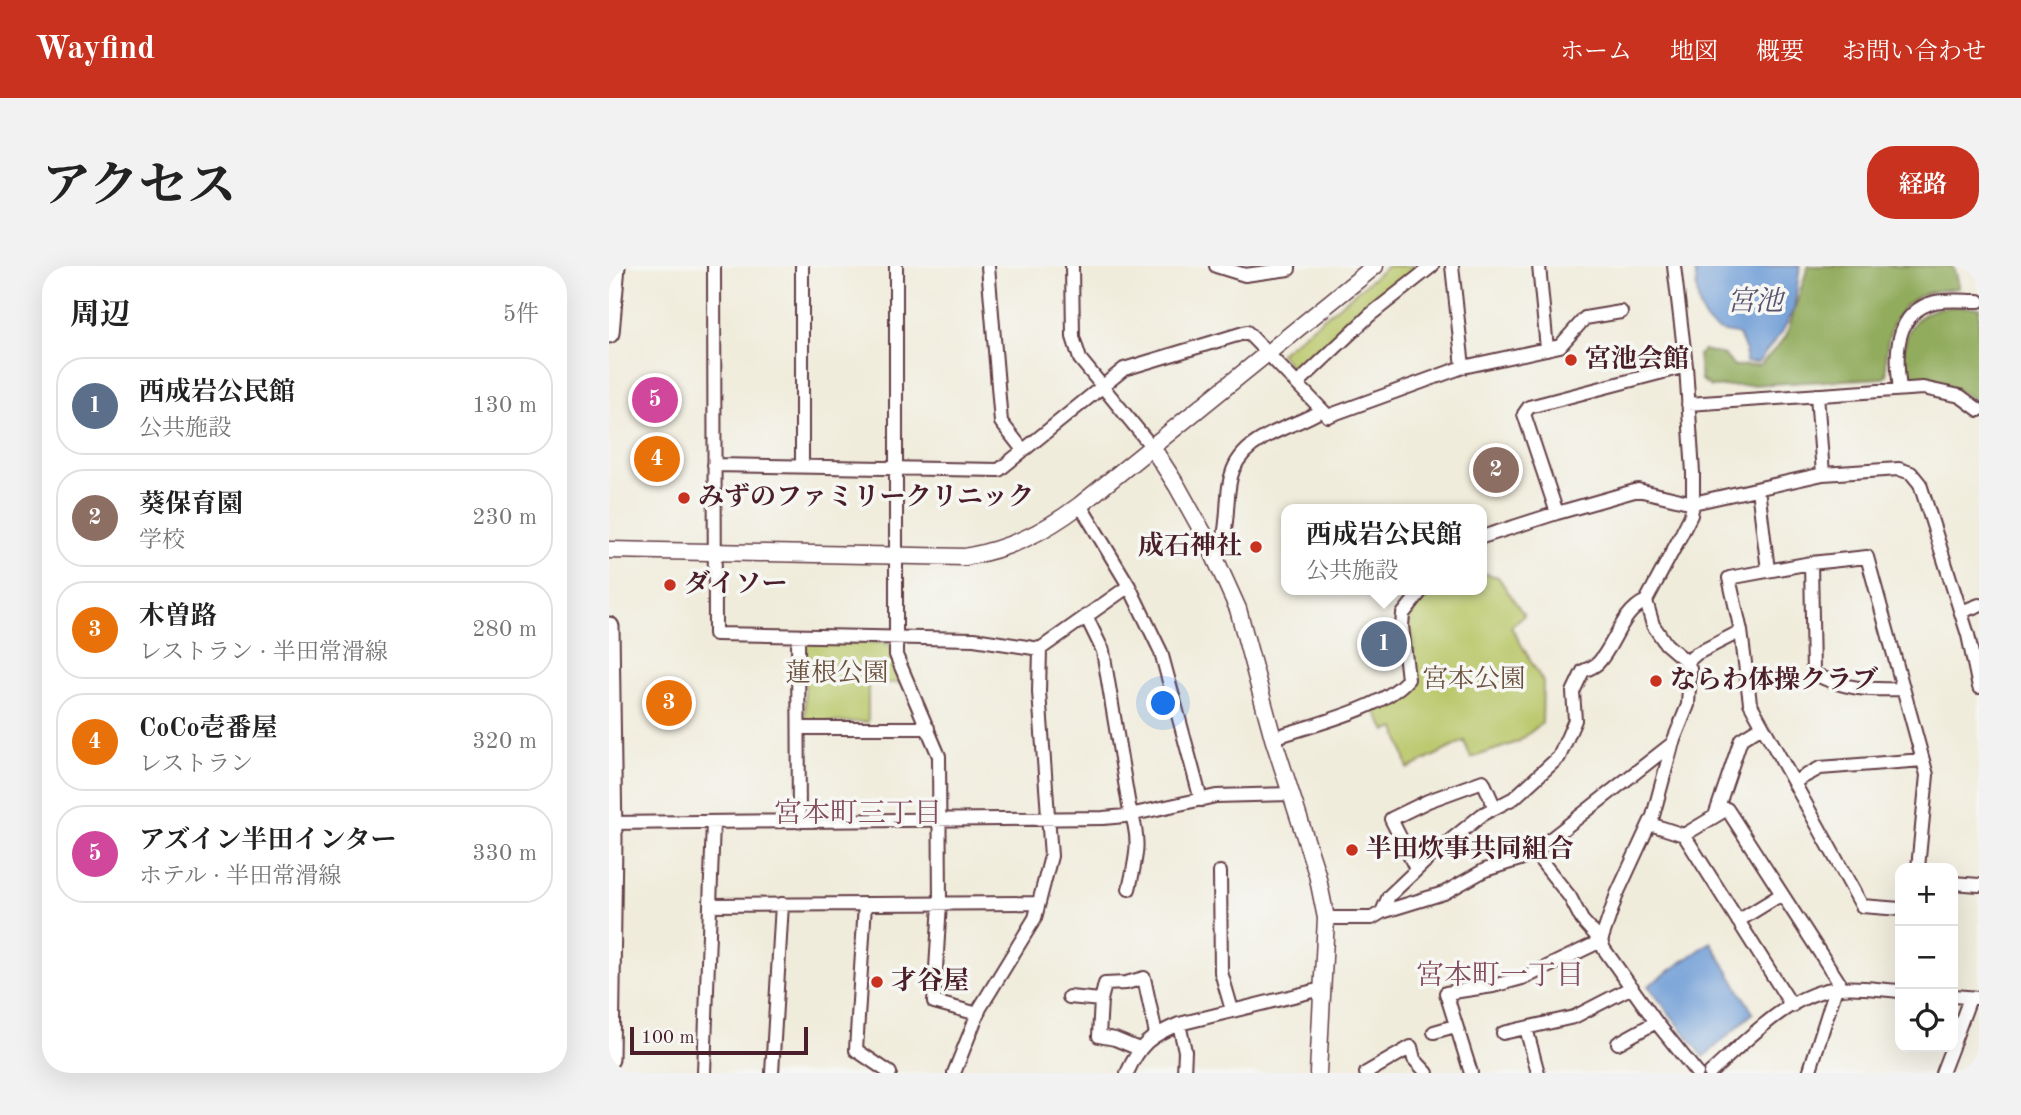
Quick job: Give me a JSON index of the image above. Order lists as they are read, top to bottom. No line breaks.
{"districts":["宮本町三丁目","宮本町一丁目"],"water":["宮池"],"parks":["蓮根公園","宮本公園"],"places":["宮池会館","みずのファミリークリニック","成石神社","ダイソー","ならわ体操クラブ","半田炊事共同組合","才谷屋"],"scale_bar":"100 m","page":{"header":"Wayfind","nav":["ホーム","地図","概要","お問い合わせ"],"title":"アクセス","buttons":"経路","heading":["周辺","5件"],"list":[{"mark":"1","name":"西成岩公民館","note":"公共施設","value":"130 m"},{"mark":"2","name":"葵保育園","note":"学校","value":"230 m"},{"mark":"3","name":"木曽路","note":"レストラン · 半田常滑線","value":"280 m"},{"mark":"4","name":"CoCo壱番屋","note":"レストラン","value":"320 m"},{"mark":"5","name":"アズイン半田インター","note":"ホテル · 半田常滑線","value":"330 m"}],"pins":["5","4","2","1","3"],"popup":["西成岩公民館","公共施設"],"map_buttons":["+","−"],"scale":"100 m"}}
